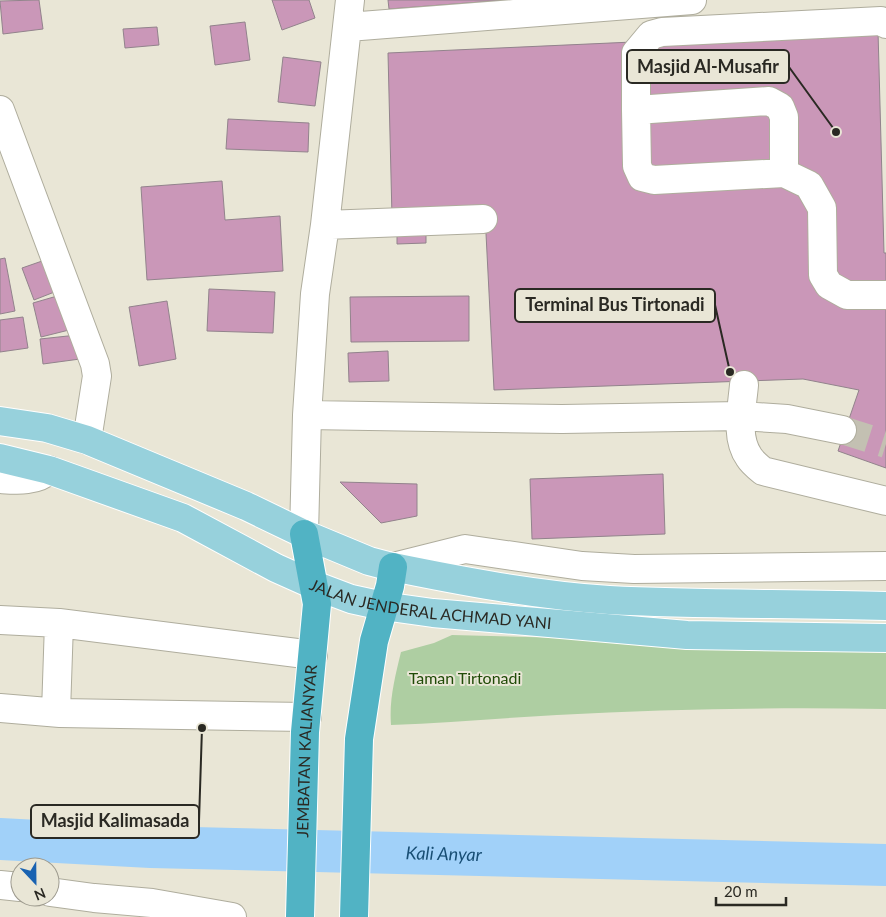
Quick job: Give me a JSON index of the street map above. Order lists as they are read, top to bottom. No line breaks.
{"streets":{"highway":["JEMBATAN KALIANYAR"],"main road":["JALAN JENDERAL ACHMAD YANI"]},"crossings":[["JALAN JENDERAL ACHMAD YANI","JEMBATAN KALIANYAR"]],"water":["Kali Anyar"],"parks":["Taman Tirtonadi"],"places":["Masjid Al-Musafir","Terminal Bus Tirtonadi","Masjid Kalimasada"],"scale_bar":"20 m","north":"bottom"}
